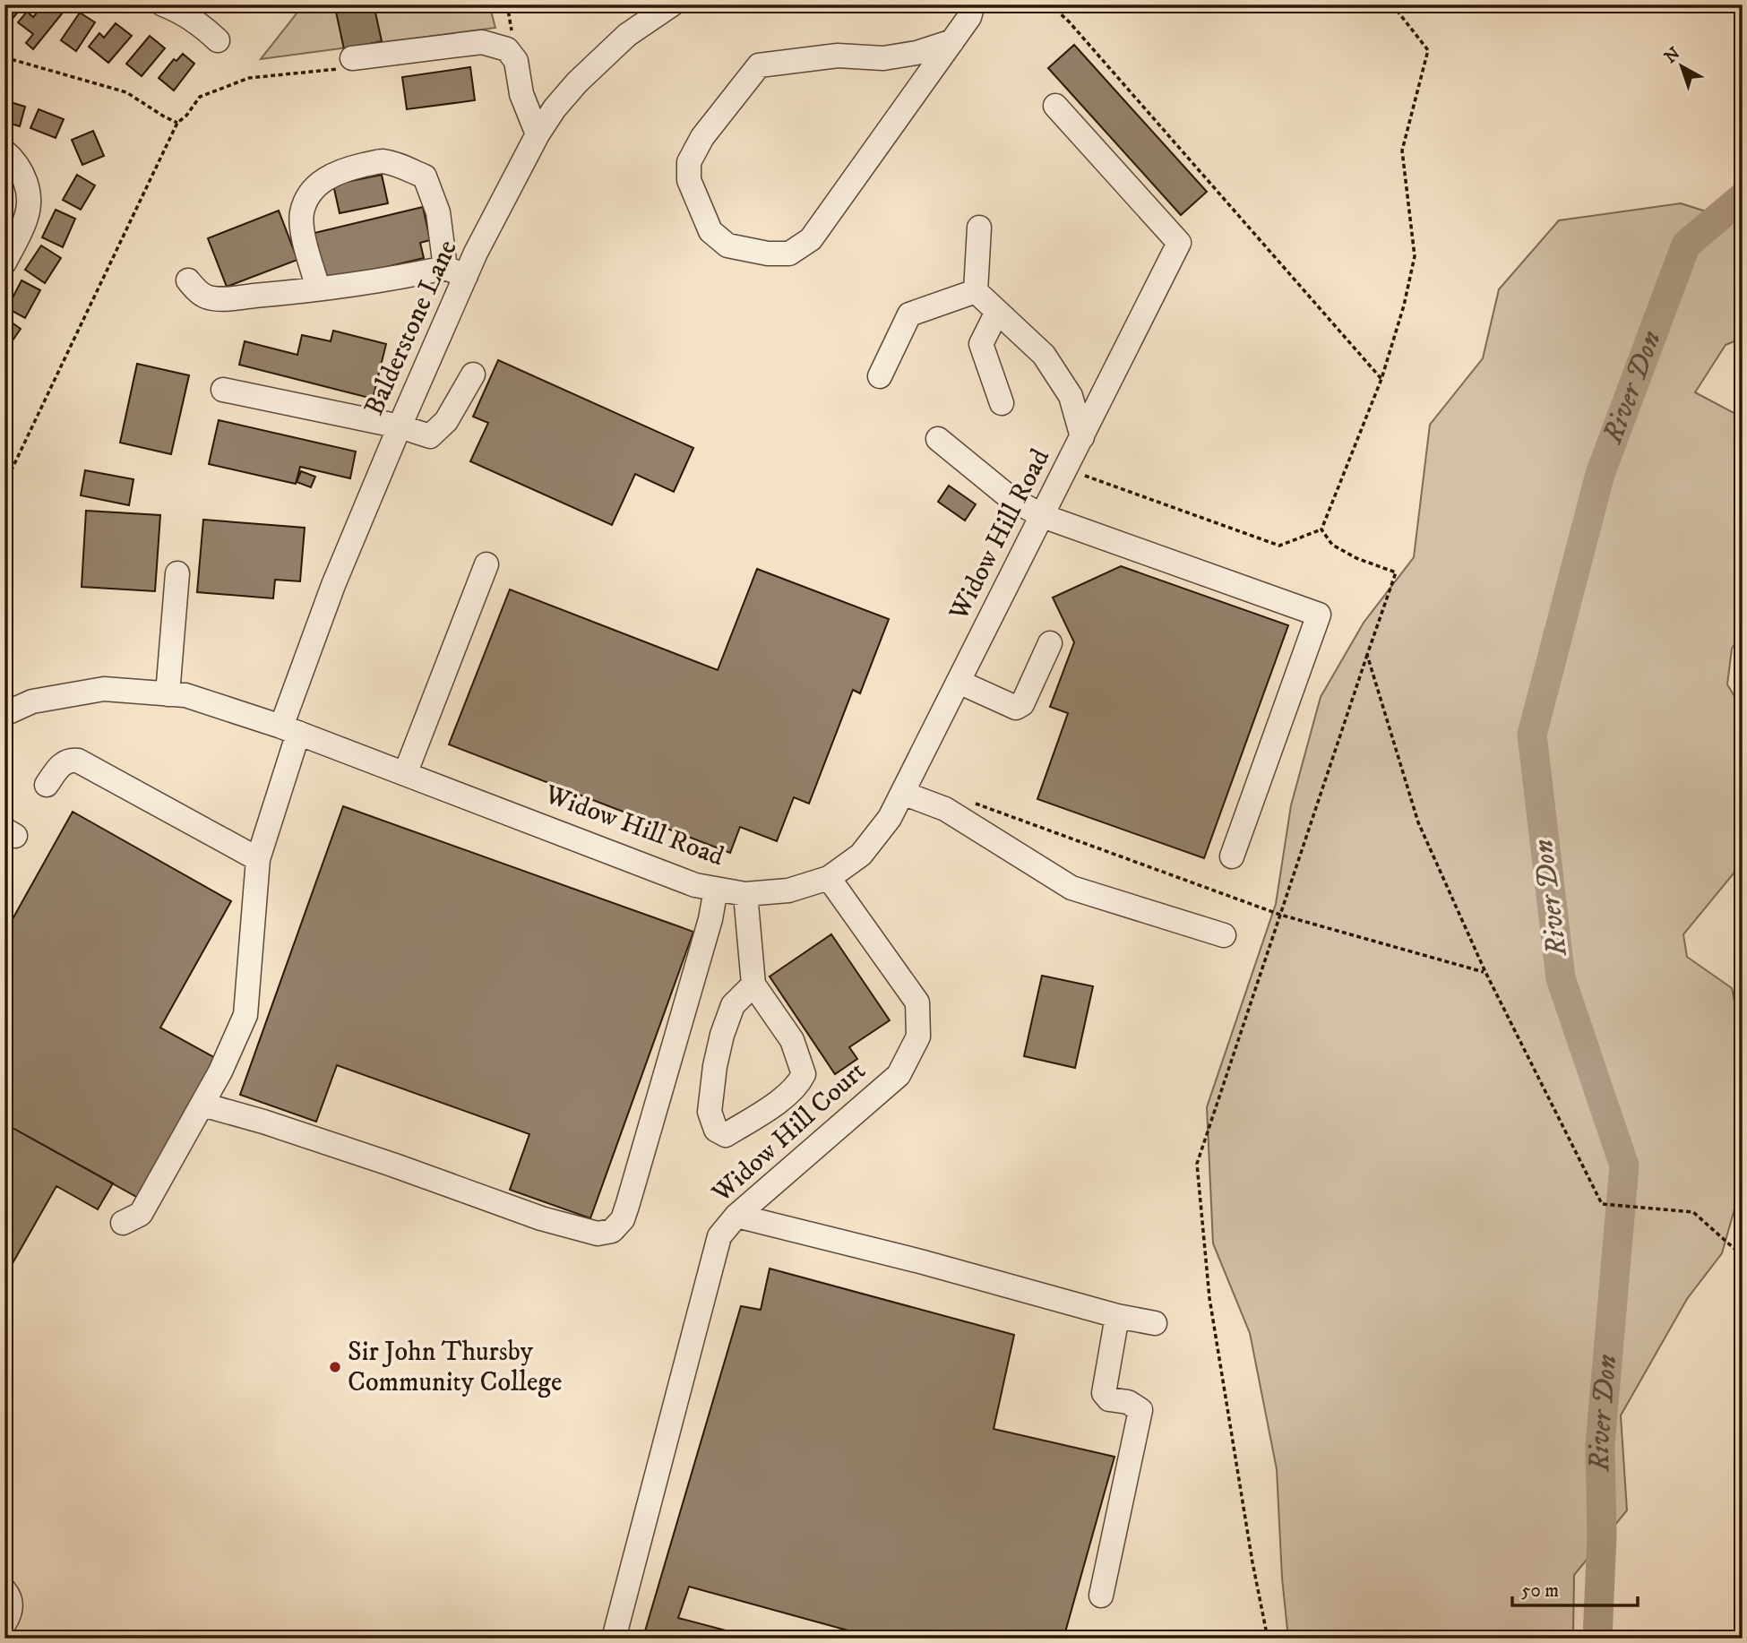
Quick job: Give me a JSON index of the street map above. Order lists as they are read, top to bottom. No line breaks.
{"streets":{"street":["Balderstone Lane","Widow Hill Road","Widow Hill Court"]},"crossings":[["Balderstone Lane","Widow Hill Road"],["Widow Hill Road","Widow Hill Court"]],"water":["River Don"],"places":["Sir John Thursby Community College"],"scale_bar":"50 m","north":"top left"}
